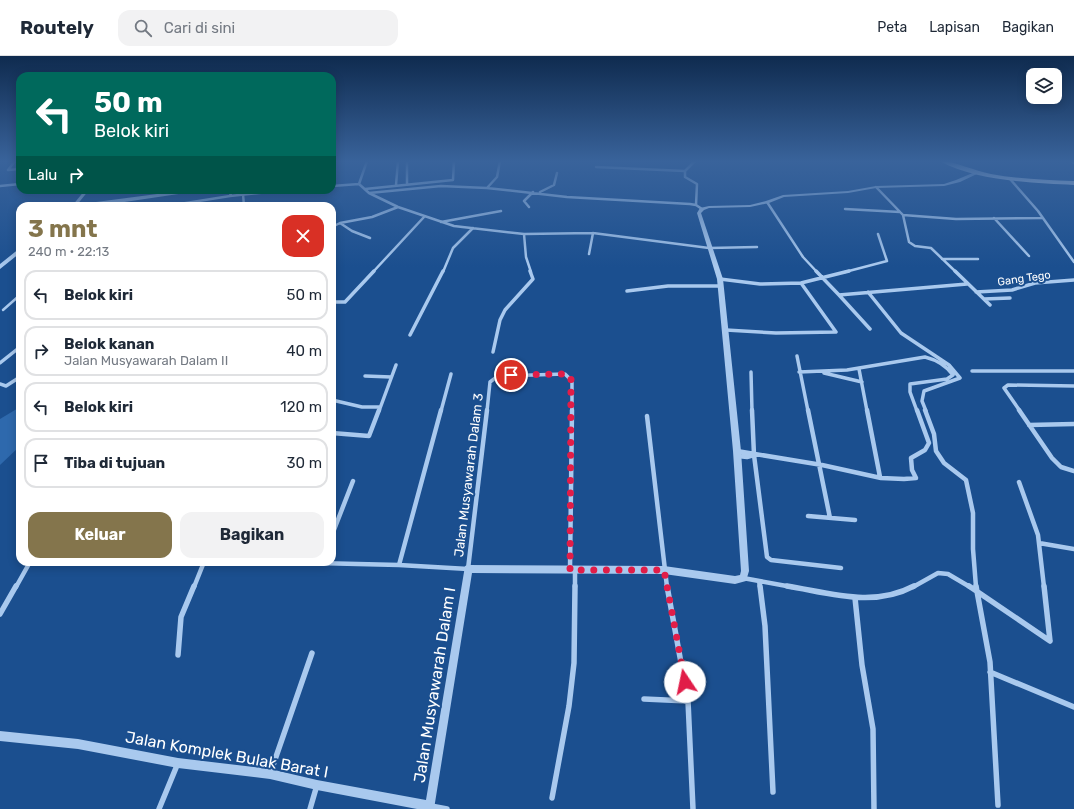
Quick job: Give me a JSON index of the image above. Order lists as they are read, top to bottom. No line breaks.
{"streets":{"street":["Gang Tego","Jalan Musyawarah Dalam 3","Jalan Musyawarah Dalam I","Jalan Komplek Bulak Barat I"]},"crossings":[["Jalan Musyawarah Dalam 3","Jalan Musyawarah Dalam I"],["Jalan Musyawarah Dalam I","Jalan Komplek Bulak Barat I"]],"page":{"header":"Routely","search":"Cari di sini","nav":["Peta","Lapisan","Bagikan"],"turn":["50 m","Belok kiri"],"then":"Lalu","heading":["3 mnt","240 m · 22:13"],"list":[{"name":"Belok kiri","value":"50 m"},{"name":"Belok kanan","note":"Jalan Musyawarah Dalam II","value":"40 m"},{"name":"Belok kiri","value":"120 m"},{"name":"Tiba di tujuan","value":"30 m"}],"buttons":["Keluar","Bagikan"]}}
